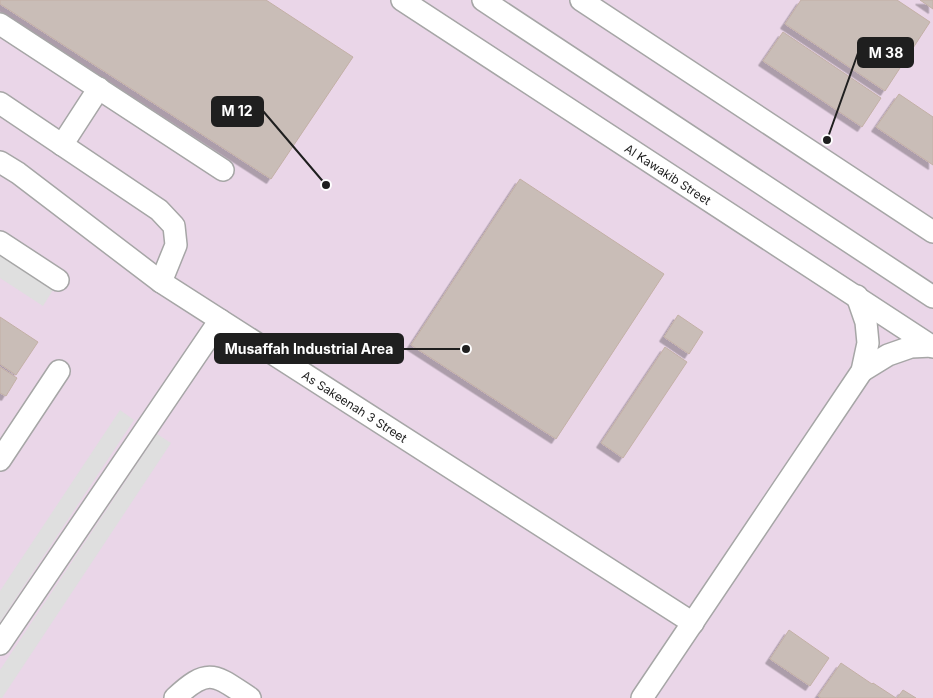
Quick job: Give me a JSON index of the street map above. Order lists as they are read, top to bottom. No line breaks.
{"streets":{"street":["Al Kawakib Street","As Sakeenah 3 Street"]},"places":["M 38","M 12","Musaffah Industrial Area"]}
